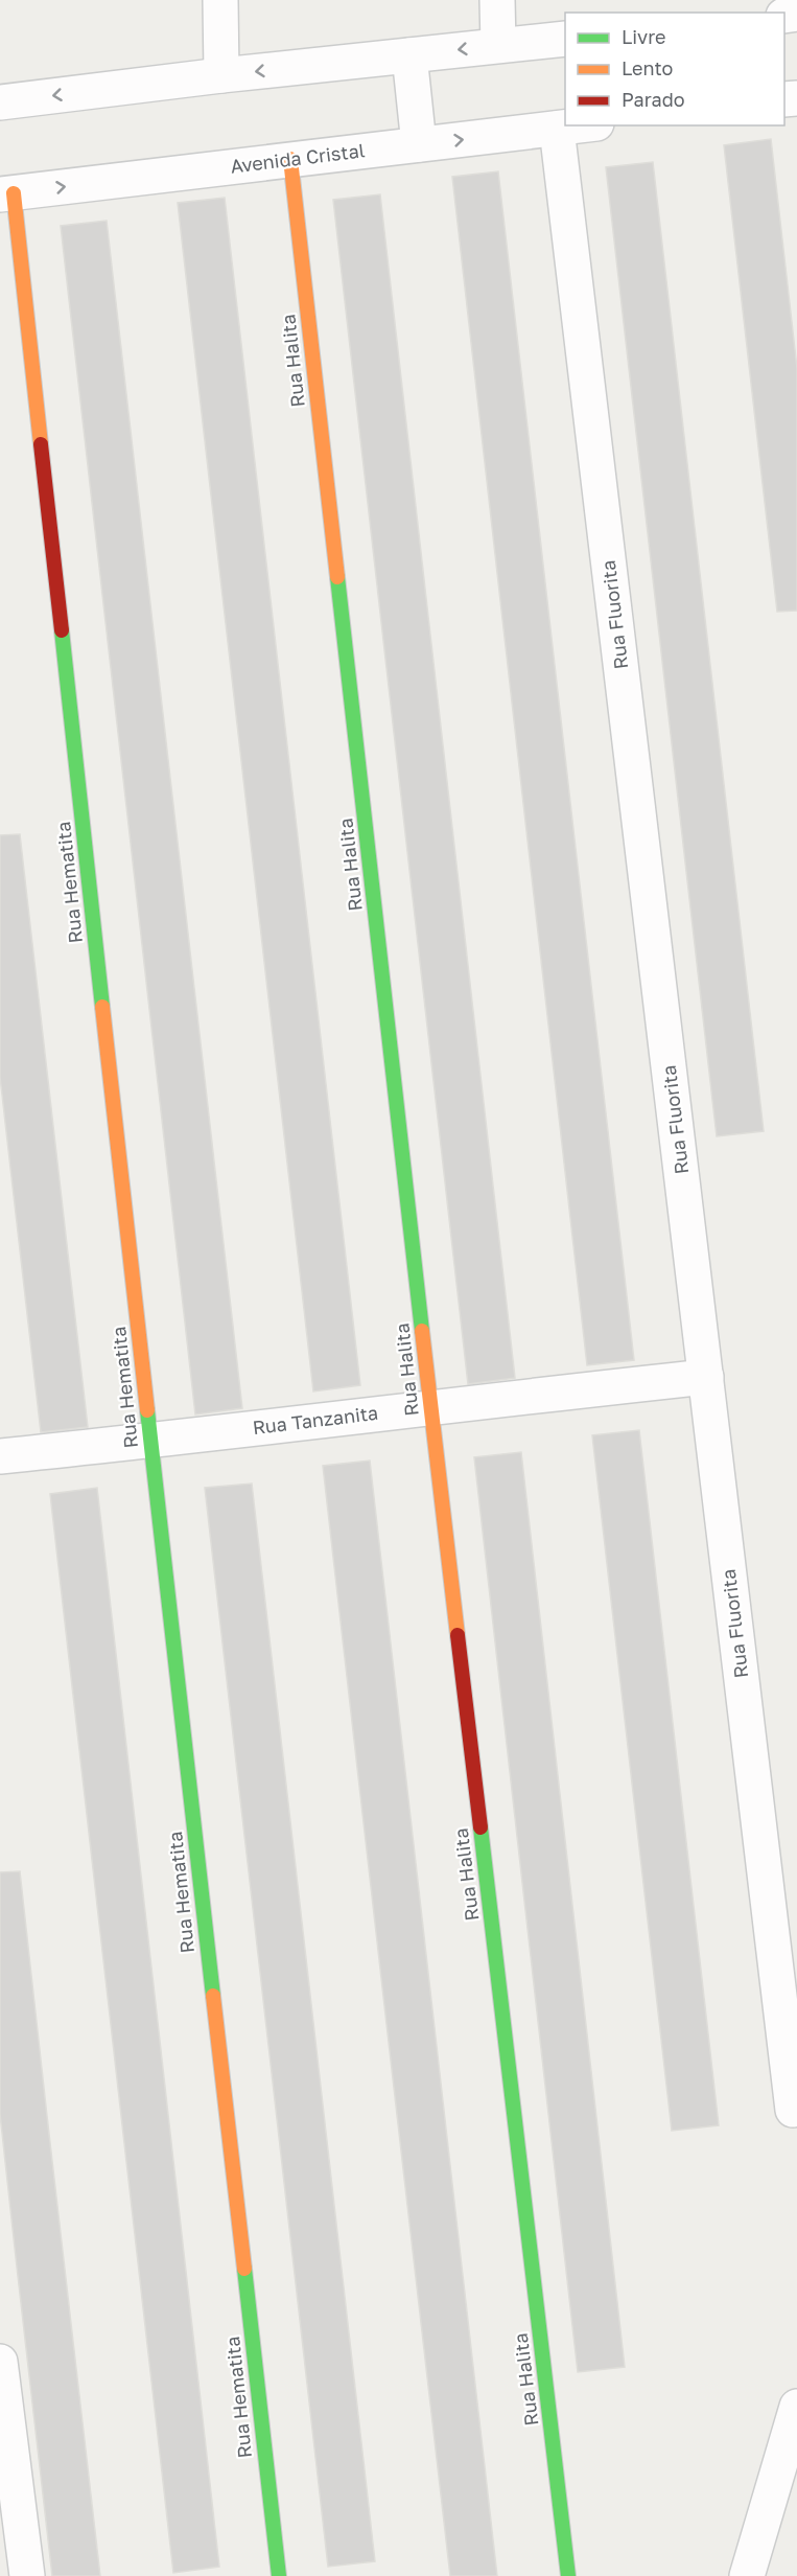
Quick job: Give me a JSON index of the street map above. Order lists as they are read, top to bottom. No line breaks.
{"streets":{"street":["Avenida Cristal","Rua Halita","Rua Fluorita","Rua Hematita","Rua Tanzanita"]},"crossings":[["Avenida Cristal","Rua Halita"],["Avenida Cristal","Rua Fluorita"],["Avenida Cristal","Rua Hematita"],["Rua Halita","Rua Tanzanita"],["Rua Fluorita","Rua Tanzanita"],["Rua Hematita","Rua Tanzanita"]],"legend":["Livre","Lento","Parado"]}
